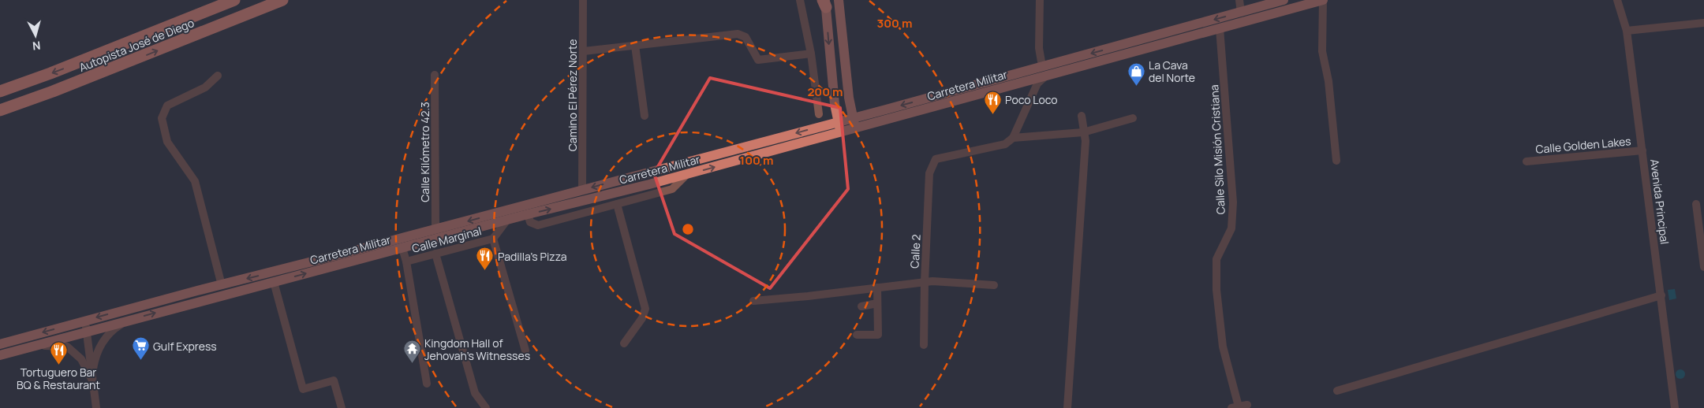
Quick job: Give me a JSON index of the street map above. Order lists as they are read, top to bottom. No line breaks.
{"streets":{"highway":["Autopista José de Diego"],"main road":["Carretera Militar"],"street":["Camino El Pérez Norte","Calle Golden Lakes","Calle Silo Misión Cristiana","Calle Kilómetro 42.3","Avenida Principal","Calle Marginal","Calle 2"]},"crossings":[["Carretera Militar","Camino El Pérez Norte"],["Carretera Militar","Calle Silo Misión Cristiana"],["Carretera Militar","Calle Kilómetro 42.3"],["Carretera Militar","Calle Marginal"],["Calle Golden Lakes","Avenida Principal"]],"places":{"shop":["La Cava del Norte"],"restaurant":["Poco Loco","Padilla's Pizza","Tortuguero Bar BQ & Restaurant"],"supermarket":["Gulf Express"],"temple":["Kingdom Hall of Jehovah’s Witnesses"]},"north":"bottom","rings":["300 m","200 m","100 m"]}
